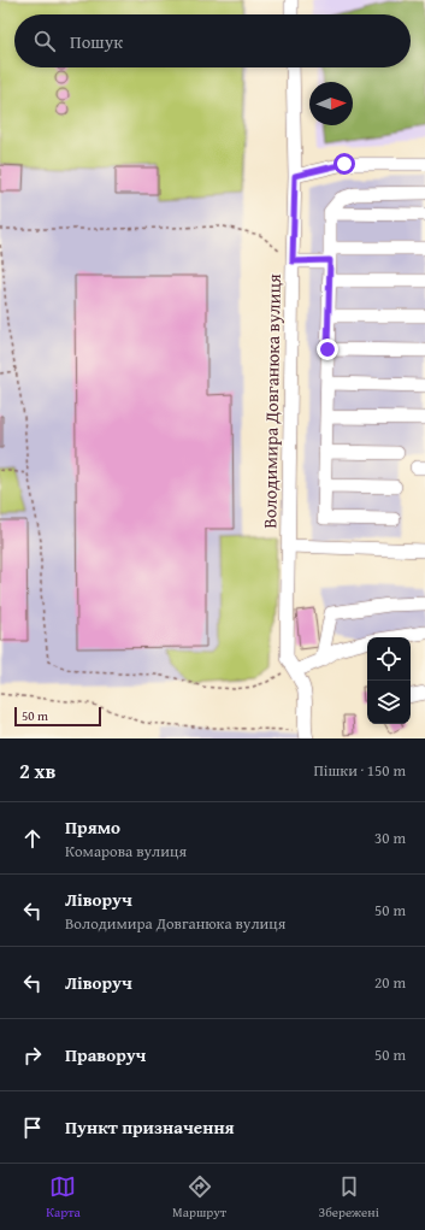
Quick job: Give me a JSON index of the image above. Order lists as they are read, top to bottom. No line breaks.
{"streets":{"street":["Володимира Довганюка вулиця"]},"scale_bar":"50 m","north":"right","page":{"search":"Пошук","scale":"50 m","heading":["2 хв","Пішки · 150 m"],"list":[["Прямо","Комарова вулиця","30 m"],["Ліворуч","Володимира Довганюка вулиця","50 m"],["Ліворуч","20 m"],["Праворуч","50 m"],"Пункт призначення"],"nav":["Карта","Маршрут","Збережені"]}}
